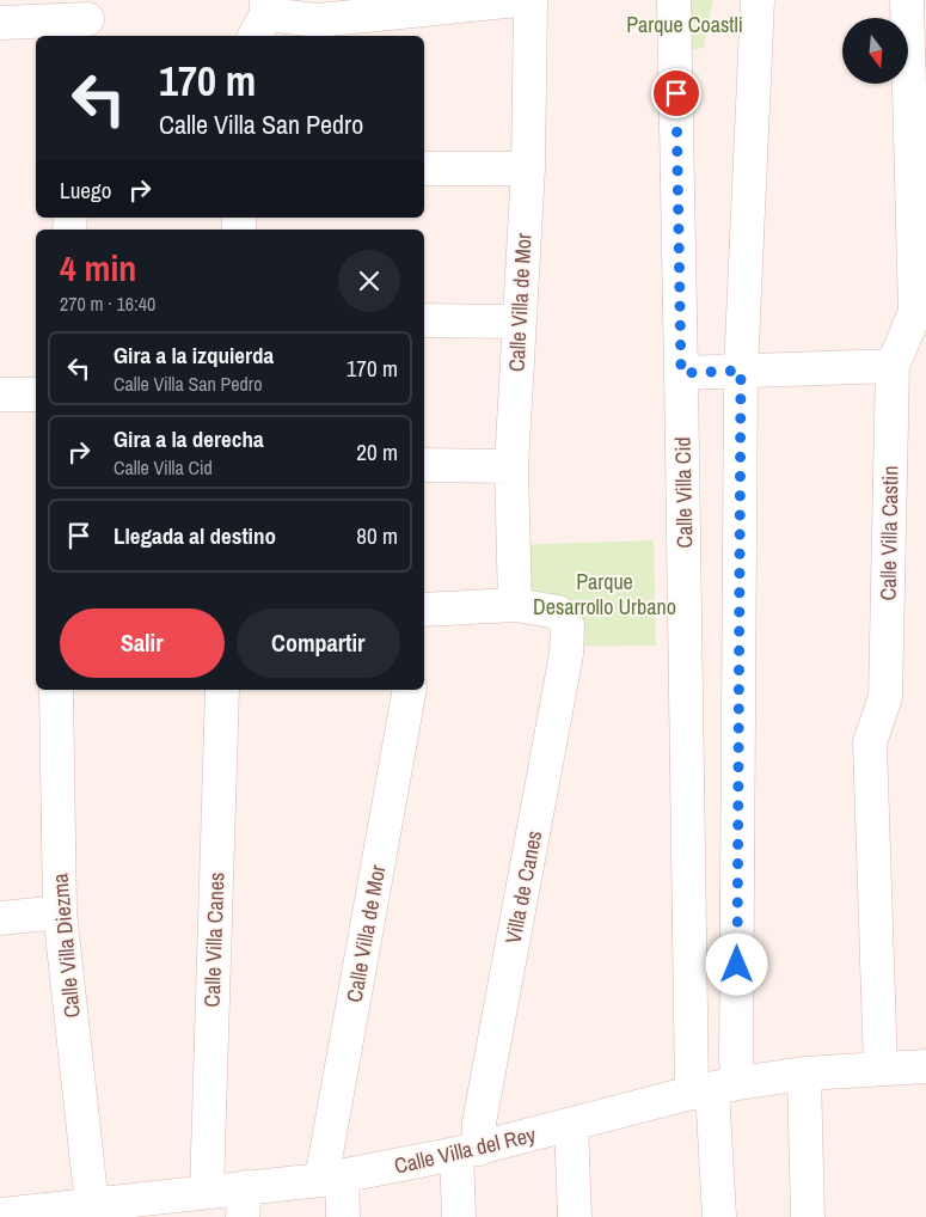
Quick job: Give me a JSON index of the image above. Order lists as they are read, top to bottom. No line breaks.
{"streets":{"street":["Calle Villa de Mor","Calle Villa Cid","Calle Villa Castin","Villa de Canes","Calle Villa Canes","Calle Villa Diezma","Calle Villa del Rey"]},"crossings":[["Calle Villa de Mor","Villa de Canes"],["Calle Villa de Mor","Calle Villa del Rey"],["Calle Villa Cid","Calle Villa del Rey"],["Calle Villa Castin","Calle Villa del Rey"],["Villa de Canes","Calle Villa del Rey"],["Calle Villa Canes","Calle Villa del Rey"],["Calle Villa Diezma","Calle Villa del Rey"]],"parks":["Parque Coastli","Parque Desarrollo Urbano"],"north":"bottom","page":{"turn":["170 m","Calle Villa San Pedro"],"then":"Luego","heading":["4 min","270 m · 16:40"],"list":[{"name":"Gira a la izquierda","note":"Calle Villa San Pedro","value":"170 m"},{"name":"Gira a la derecha","note":"Calle Villa Cid","value":"20 m"},{"name":"Llegada al destino","value":"80 m"}],"buttons":["Salir","Compartir"]}}
